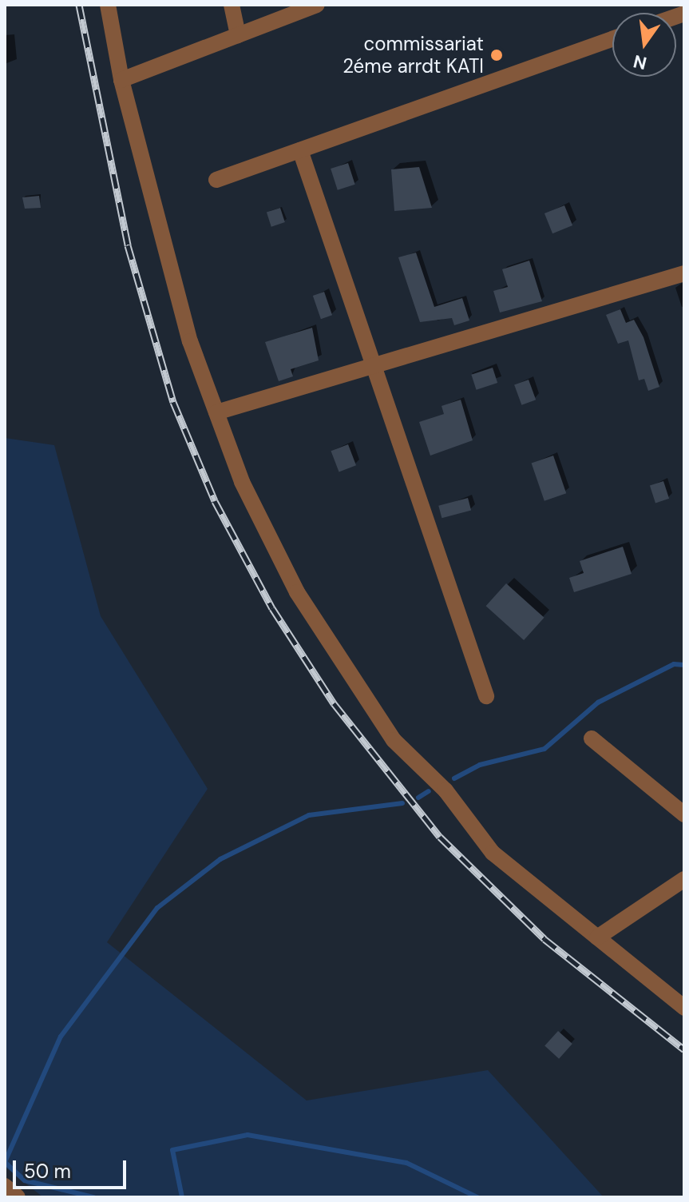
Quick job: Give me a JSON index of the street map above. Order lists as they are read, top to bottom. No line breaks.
{"places":["commissariat 2éme arrdt KATI"],"scale_bar":"50 m","north":"bottom"}
